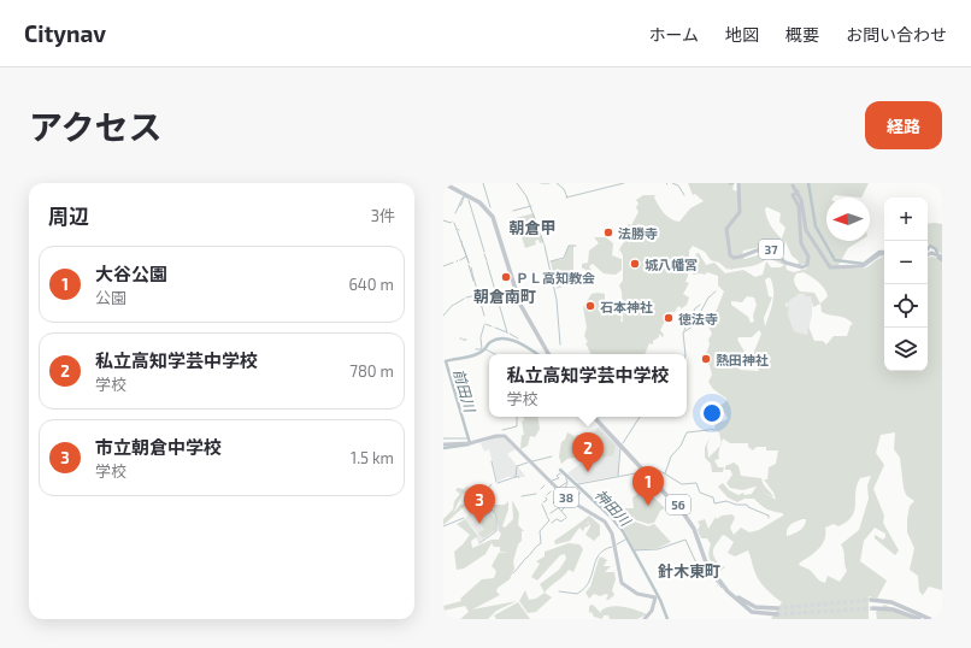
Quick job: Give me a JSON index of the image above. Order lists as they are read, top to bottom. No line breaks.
{"streets":{"highway":["56"],"main road":["37","38"]},"districts":["朝倉甲","朝倉南町","針木東町"],"water":["前田川","神田川"],"places":["法勝寺","城八幡宮","ＰＬ高知教会","石本神社","徳法寺","熱田神社"],"north":"left","page":{"header":"Citynav","nav":["ホーム","地図","概要","お問い合わせ"],"title":"アクセス","buttons":"経路","heading":["周辺","3件"],"map_buttons":["+","−"],"list":[{"mark":"1","name":"大谷公園","note":"公園","value":"640 m"},{"mark":"2","name":"私立高知学芸中学校","note":"学校","value":"780 m"},{"mark":"3","name":"市立朝倉中学校","note":"学校","value":"1.5 km"}],"popup":["私立高知学芸中学校","学校"],"pins":["2","1","3"]}}
